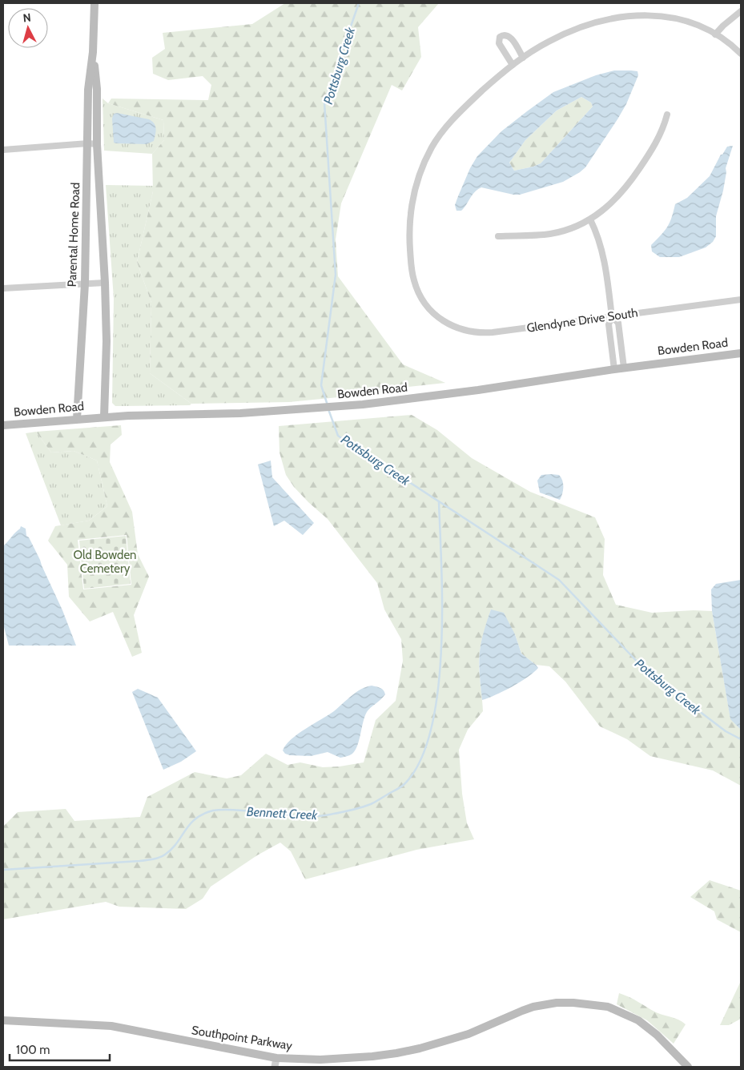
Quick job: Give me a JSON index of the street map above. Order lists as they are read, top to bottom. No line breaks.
{"streets":{"main road":["Parental Home Road","Bowden Road","Southpoint Parkway"],"street":["Glendyne Drive South"]},"crossings":[["Parental Home Road","Bowden Road"]],"water":["Pottsburg Creek","Bennett Creek"],"parks":["Old Bowden Cemetery"],"scale_bar":"100 m","north":"top"}
